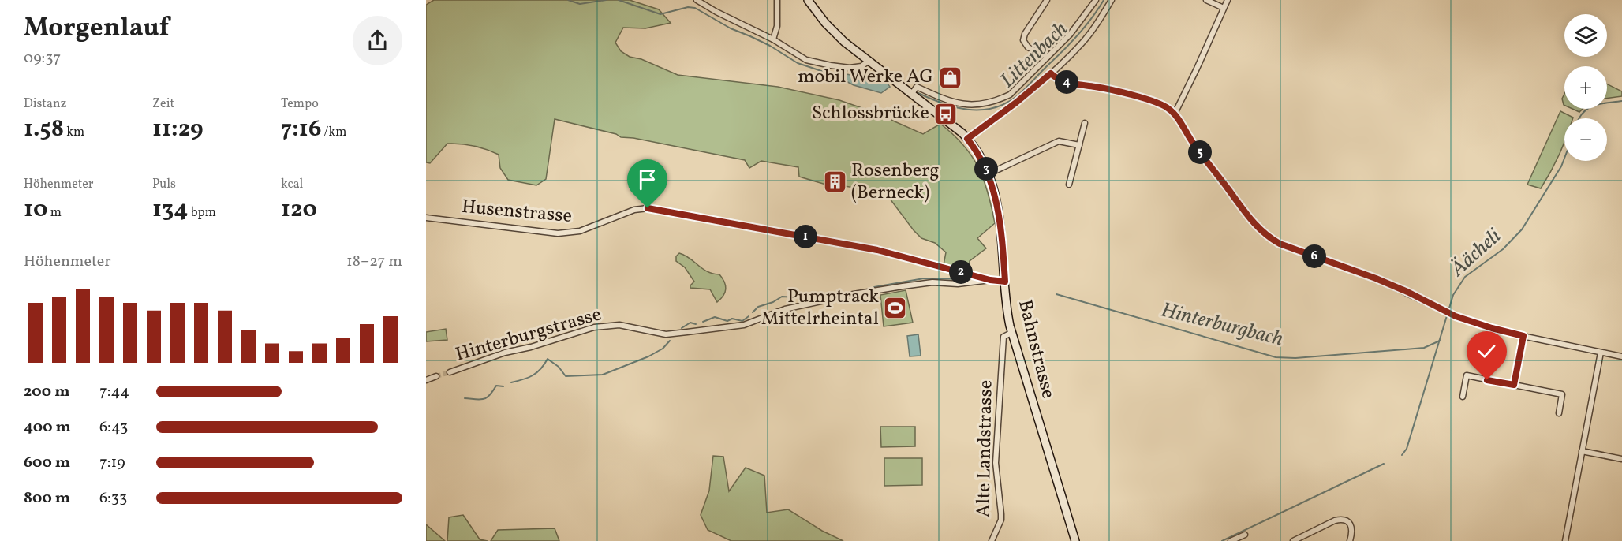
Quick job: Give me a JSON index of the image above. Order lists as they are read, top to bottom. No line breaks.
{"streets":{"main road":["Bahnstrasse"],"street":["Husenstrasse","Hinterburgstrasse","Alte Landstrasse"]},"crossings":[["Husenstrasse","Hinterburgstrasse"],["Hinterburgstrasse","Bahnstrasse"],["Bahnstrasse","Alte Landstrasse"]],"water":["Littenbach","Äächeli","Hinterburgbach"],"places":{"shop":["mobil Werke AG"],"bus stop":["Schlossbrücke"],"building":["Rosenberg (Berneck)"],"sports":["Pumptrack Mittelrheintal"]},"page":{"heading":["Morgenlauf","09:37"],"map_buttons":["+","−"],"pins":["4","5","3","1","6","2"],"stats":[["Distanz","1.58 km"],["Zeit","11:29"],["Tempo","7:16 /km"],["Höhenmeter","10 m"],["Puls","134 bpm"],["kcal","120"]],"chart":["Höhenmeter","18–27 m"],"list":[{"name":"200 m","note":"7:44"},{"name":"400 m","note":"6:43"},{"name":"600 m","note":"7:19"},{"name":"800 m","note":"6:33"}]}}
